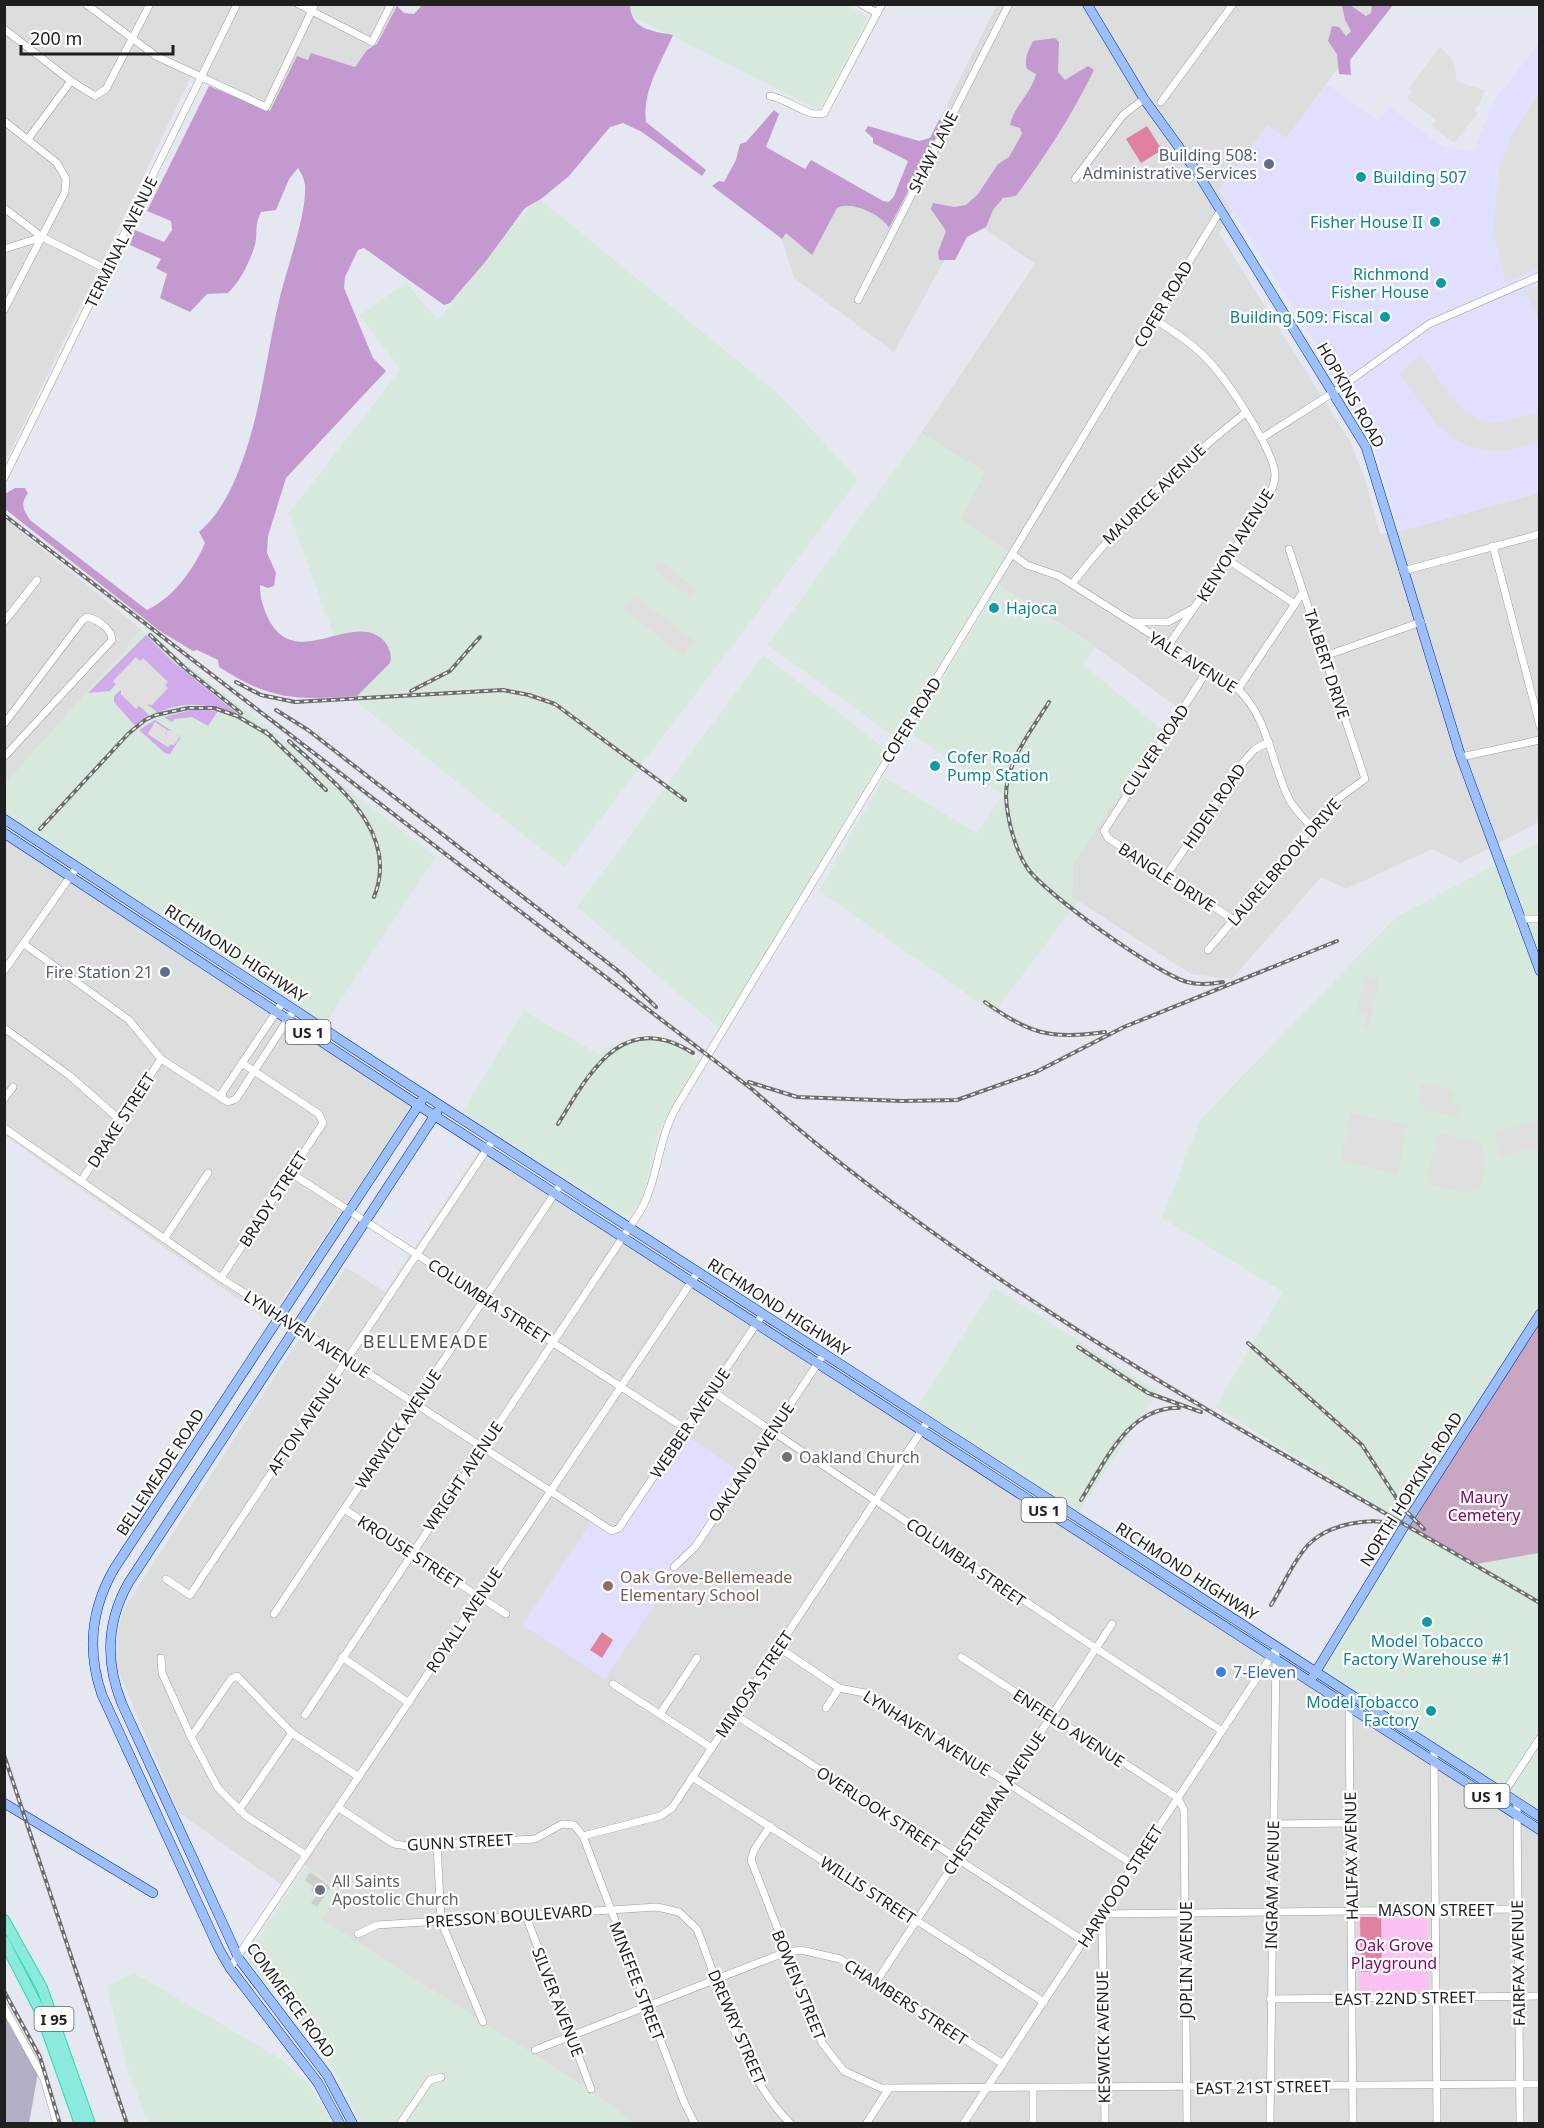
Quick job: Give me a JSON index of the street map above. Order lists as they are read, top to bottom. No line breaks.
{"streets":{"highway":["I 95"],"main road":["HOPKINS ROAD","RICHMOND HIGHWAY","US 1","BELLEMEADE ROAD","NORTH HOPKINS ROAD","COMMERCE ROAD"],"street":["SHAW LANE","TERMINAL AVENUE","COFER ROAD","MAURICE AVENUE","KENYON AVENUE","YALE AVENUE","TALBERT DRIVE","CULVER ROAD","HIDEN ROAD","LAURELBROOK DRIVE","BANGLE DRIVE","DRAKE STREET","BRADY STREET","COLUMBIA STREET","LYNHAVEN AVENUE","WEBBER AVENUE","AFTON AVENUE","WARWICK AVENUE","OAKLAND AVENUE","WRIGHT AVENUE","KROUSE STREET","ROYALL AVENUE","MIMOSA STREET","ENFIELD AVENUE","CHESTERMAN AVENUE","OVERLOOK STREET","GUNN STREET","HALIFAX AVENUE","INGRAM AVENUE","HARWOOD STREET","WILLIS STREET","MASON STREET","PRESSON BOULEVARD","JOPLIN AVENUE","FAIRFAX AVENUE","MINEFEE STREET","BOWEN STREET","EAST 22ND STREET","SILVER AVENUE","CHAMBERS STREET","DREWRY STREET","KESWICK AVENUE","EAST 21ST STREET"]},"crossings":[["COFER ROAD","HOPKINS ROAD"],["COFER ROAD","KENYON AVENUE"],["COFER ROAD","YALE AVENUE"],["COFER ROAD","RICHMOND HIGHWAY"],["COFER ROAD","WRIGHT AVENUE"],["MAURICE AVENUE","KENYON AVENUE"],["MAURICE AVENUE","YALE AVENUE"],["KENYON AVENUE","YALE AVENUE"],["YALE AVENUE","CULVER ROAD"],["YALE AVENUE","HIDEN ROAD"],["YALE AVENUE","LAURELBROOK DRIVE"],["TALBERT DRIVE","LAURELBROOK DRIVE"],["CULVER ROAD","BANGLE DRIVE"],["HIDEN ROAD","BANGLE DRIVE"],["LAURELBROOK DRIVE","BANGLE DRIVE"],["RICHMOND HIGHWAY","WEBBER AVENUE"],["RICHMOND HIGHWAY","AFTON AVENUE"],["RICHMOND HIGHWAY","WARWICK AVENUE"],["RICHMOND HIGHWAY","OAKLAND AVENUE"],["RICHMOND HIGHWAY","BELLEMEADE ROAD"],["RICHMOND HIGHWAY","WRIGHT AVENUE"],["RICHMOND HIGHWAY","NORTH HOPKINS ROAD"],["RICHMOND HIGHWAY","ROYALL AVENUE"],["RICHMOND HIGHWAY","MIMOSA STREET"],["RICHMOND HIGHWAY","HALIFAX AVENUE"],["RICHMOND HIGHWAY","INGRAM AVENUE"],["RICHMOND HIGHWAY","HARWOOD STREET"],["RICHMOND HIGHWAY","FAIRFAX AVENUE"],["DRAKE STREET","LYNHAVEN AVENUE"],["BRADY STREET","COLUMBIA STREET"],["BRADY STREET","LYNHAVEN AVENUE"],["COLUMBIA STREET","WEBBER AVENUE"],["COLUMBIA STREET","AFTON AVENUE"],["COLUMBIA STREET","WARWICK AVENUE"],["COLUMBIA STREET","OAKLAND AVENUE"],["COLUMBIA STREET","BELLEMEADE ROAD"],["COLUMBIA STREET","WRIGHT AVENUE"],["COLUMBIA STREET","ROYALL AVENUE"],["COLUMBIA STREET","MIMOSA STREET"],["COLUMBIA STREET","CHESTERMAN AVENUE"],["COLUMBIA STREET","HARWOOD STREET"],["LYNHAVEN AVENUE","WEBBER AVENUE"],["LYNHAVEN AVENUE","AFTON AVENUE"],["LYNHAVEN AVENUE","WARWICK AVENUE"],["LYNHAVEN AVENUE","BELLEMEADE ROAD"],["LYNHAVEN AVENUE","WRIGHT AVENUE"],["LYNHAVEN AVENUE","ROYALL AVENUE"],["LYNHAVEN AVENUE","MIMOSA STREET"],["LYNHAVEN AVENUE","CHESTERMAN AVENUE"],["LYNHAVEN AVENUE","HARWOOD STREET"],["WARWICK AVENUE","KROUSE STREET"],["BELLEMEADE ROAD","COMMERCE ROAD"],["WRIGHT AVENUE","KROUSE STREET"],["KROUSE STREET","ROYALL AVENUE"],["ROYALL AVENUE","GUNN STREET"],["ROYALL AVENUE","COMMERCE ROAD"],["MIMOSA STREET","OVERLOOK STREET"],["MIMOSA STREET","GUNN STREET"],["MIMOSA STREET","WILLIS STREET"],["MIMOSA STREET","MINEFEE STREET"],["ENFIELD AVENUE","CHESTERMAN AVENUE"],["ENFIELD AVENUE","HARWOOD STREET"],["ENFIELD AVENUE","JOPLIN AVENUE"],["CHESTERMAN AVENUE","OVERLOOK STREET"],["CHESTERMAN AVENUE","WILLIS STREET"],["CHESTERMAN AVENUE","CHAMBERS STREET"],["OVERLOOK STREET","HARWOOD STREET"],["GUNN STREET","MINEFEE STREET"],["HALIFAX AVENUE","MASON STREET"],["HALIFAX AVENUE","EAST 22ND STREET"],["HALIFAX AVENUE","EAST 21ST STREET"],["INGRAM AVENUE","HARWOOD STREET"],["INGRAM AVENUE","MASON STREET"],["INGRAM AVENUE","EAST 22ND STREET"],["INGRAM AVENUE","EAST 21ST STREET"],["HARWOOD STREET","WILLIS STREET"],["HARWOOD STREET","MASON STREET"],["HARWOOD STREET","JOPLIN AVENUE"],["HARWOOD STREET","BOWEN STREET"],["HARWOOD STREET","CHAMBERS STREET"],["HARWOOD STREET","KESWICK AVENUE"],["HARWOOD STREET","EAST 21ST STREET"],["WILLIS STREET","BOWEN STREET"],["MASON STREET","JOPLIN AVENUE"],["MASON STREET","FAIRFAX AVENUE"],["MASON STREET","KESWICK AVENUE"],["PRESSON BOULEVARD","MINEFEE STREET"],["PRESSON BOULEVARD","SILVER AVENUE"],["PRESSON BOULEVARD","DREWRY STREET"],["JOPLIN AVENUE","EAST 21ST STREET"],["FAIRFAX AVENUE","EAST 22ND STREET"],["FAIRFAX AVENUE","EAST 21ST STREET"],["MINEFEE STREET","CHAMBERS STREET"],["BOWEN STREET","CHAMBERS STREET"],["BOWEN STREET","EAST 21ST STREET"],["SILVER AVENUE","CHAMBERS STREET"],["CHAMBERS STREET","DREWRY STREET"],["KESWICK AVENUE","EAST 21ST STREET"]],"districts":["BELLEMEADE"],"parks":["Maury Cemetery","Oak Grove Playground"],"places":["Building 508: Administrative Services","Building 507","Fisher House II","Richmond Fisher House","Building 509: Fiscal","Hajoca","Cofer Road Pump Station","Fire Station 21","Oakland Church","Oak Grove-Bellemeade Elementary School","Model Tobacco Factory Warehouse #1","7-Eleven","Model Tobacco Factory","All Saints Apostolic Church"],"scale_bar":"200 m"}
